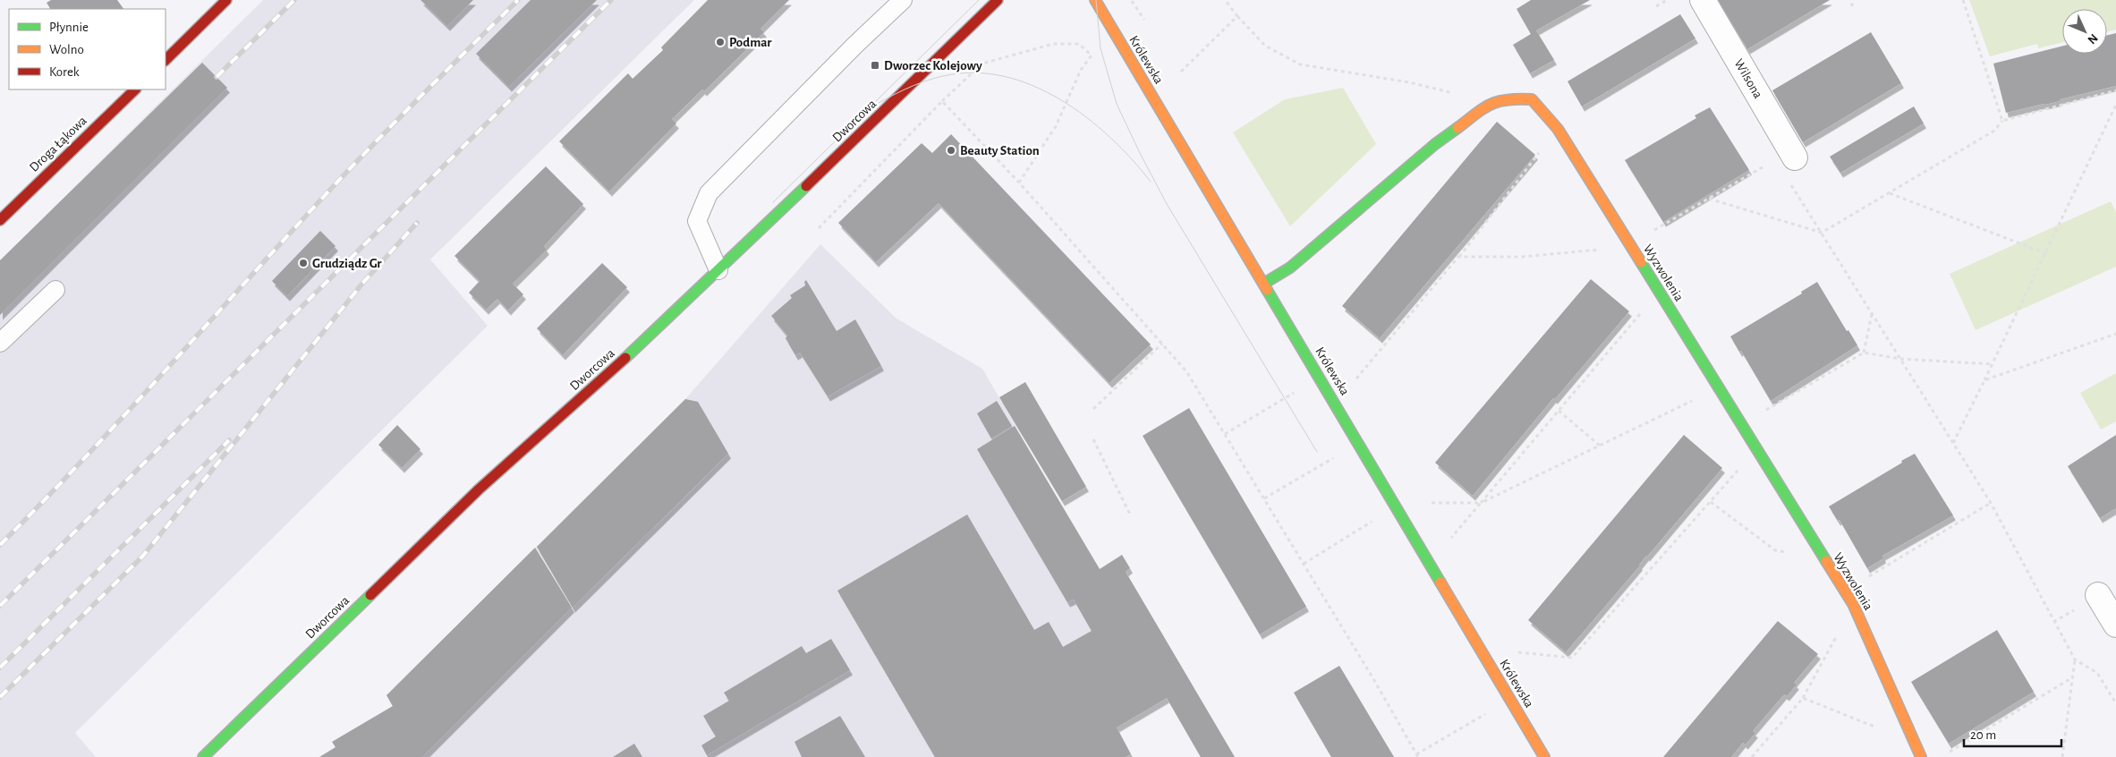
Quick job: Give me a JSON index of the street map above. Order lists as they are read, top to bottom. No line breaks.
{"streets":{"street":["Królewska","Wilsona","Dworcowa","Droga Łąkowa","Wyzwolenia"]},"crossings":[["Królewska","Wyzwolenia"]],"places":{"other":["Podmar","Beauty Station","Grudziądz Gr"],"transit":["Dworzec Kolejowy"]},"legend":["Płynnie","Wolno","Korek"],"scale_bar":"20 m","north":"bottom right"}
